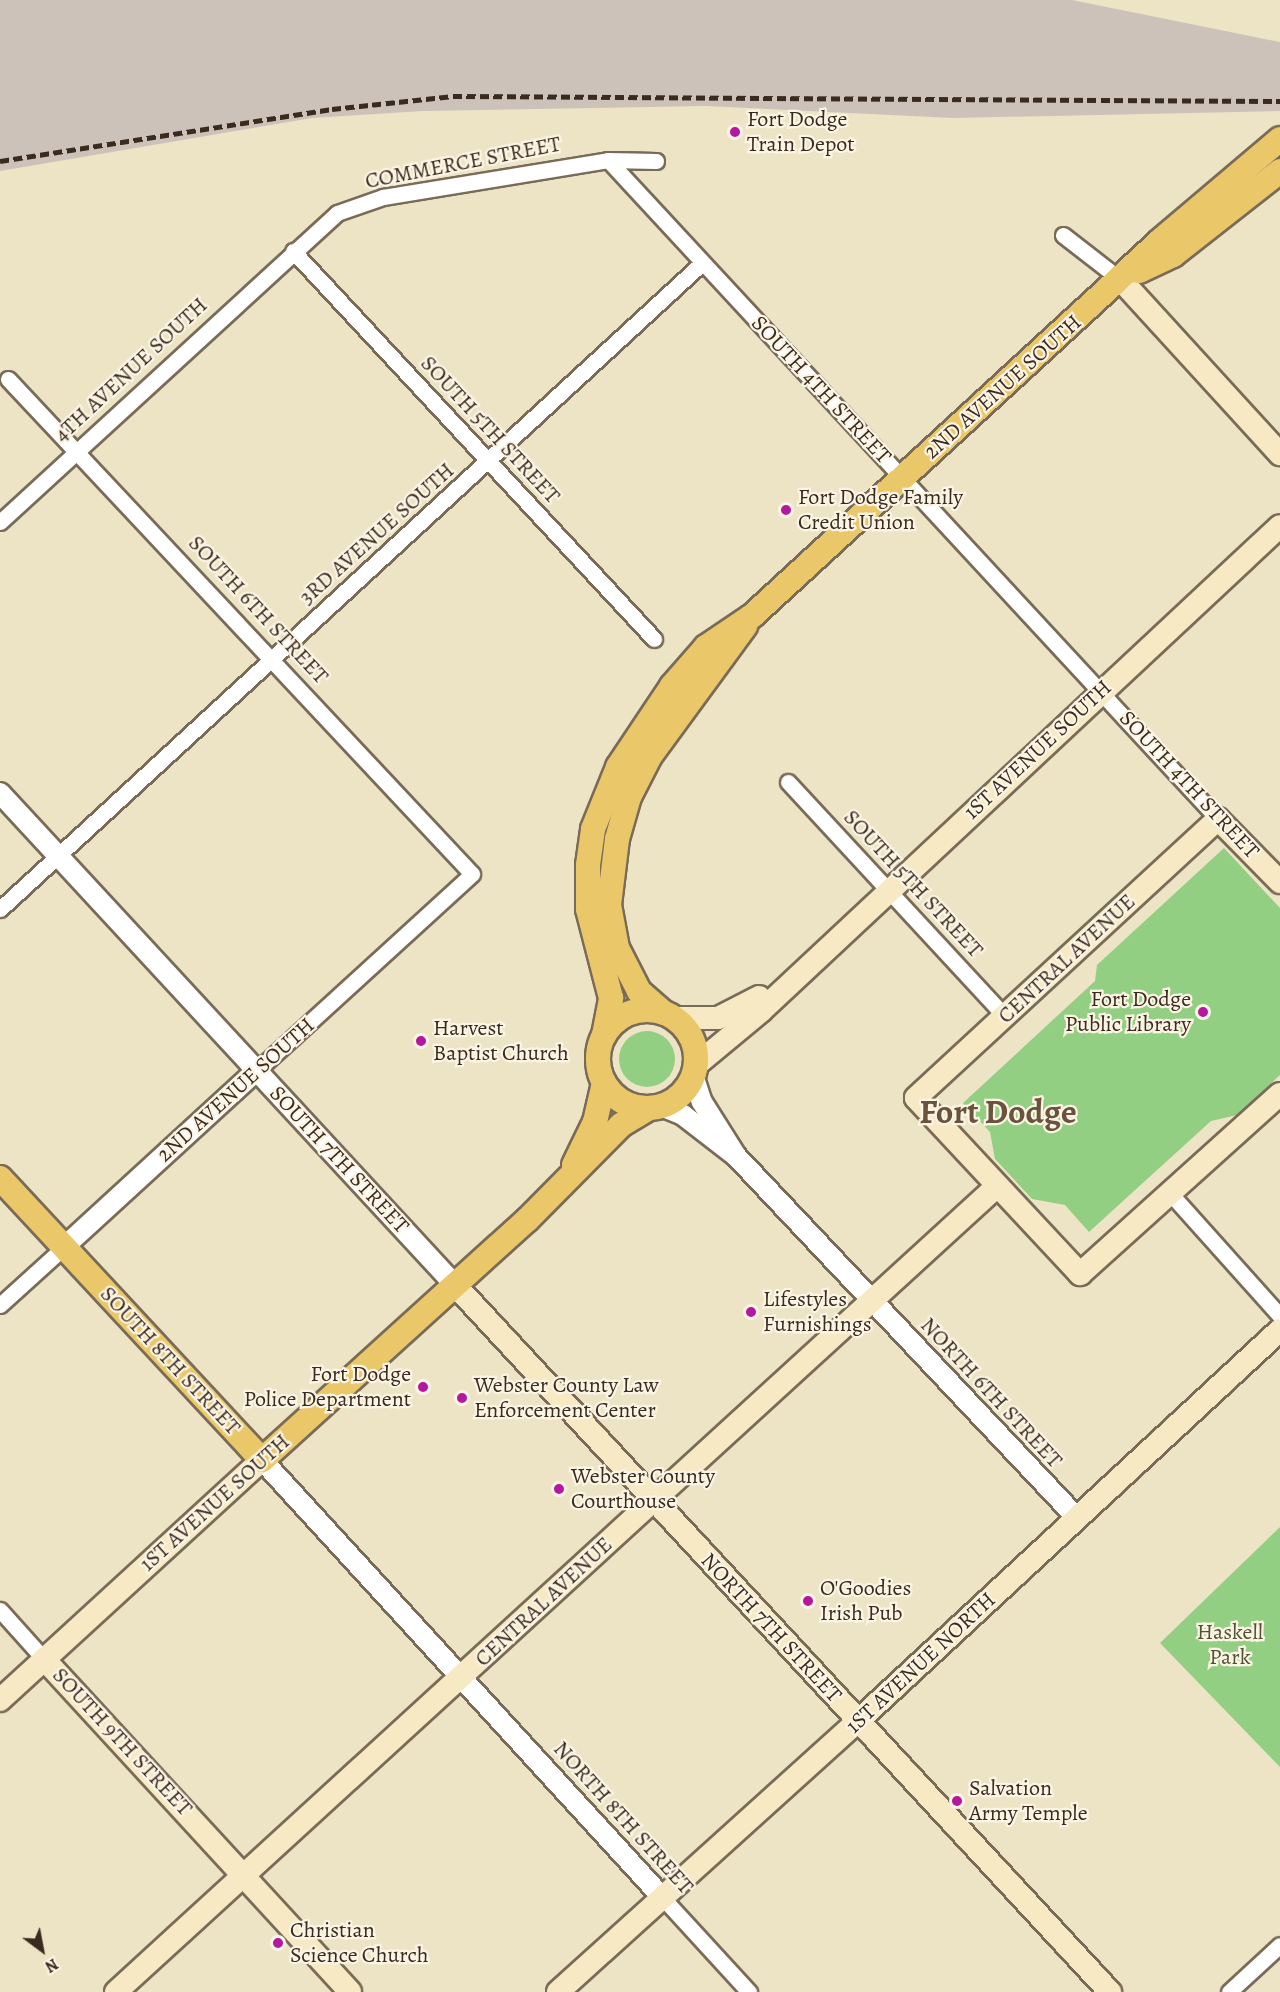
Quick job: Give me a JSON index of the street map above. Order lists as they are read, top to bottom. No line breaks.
{"streets":{"main road":["2ND AVENUE SOUTH","SOUTH 4TH STREET","1ST AVENUE SOUTH","CENTRAL AVENUE","SOUTH 7TH STREET","SOUTH 8TH STREET","NORTH 7TH STREET","1ST AVENUE NORTH","SOUTH 9TH STREET"],"street":["COMMERCE STREET","4TH AVENUE SOUTH","SOUTH 5TH STREET","3RD AVENUE SOUTH","SOUTH 6TH STREET","NORTH 6TH STREET","NORTH 8TH STREET"]},"crossings":[["COMMERCE STREET","4TH AVENUE SOUTH"],["COMMERCE STREET","SOUTH 4TH STREET"],["COMMERCE STREET","SOUTH 5TH STREET"],["4TH AVENUE SOUTH","SOUTH 5TH STREET"],["4TH AVENUE SOUTH","SOUTH 6TH STREET"],["2ND AVENUE SOUTH","SOUTH 4TH STREET"],["2ND AVENUE SOUTH","SOUTH 6TH STREET"],["2ND AVENUE SOUTH","1ST AVENUE SOUTH"],["2ND AVENUE SOUTH","SOUTH 7TH STREET"],["2ND AVENUE SOUTH","SOUTH 8TH STREET"],["SOUTH 4TH STREET","3RD AVENUE SOUTH"],["SOUTH 4TH STREET","1ST AVENUE SOUTH"],["SOUTH 4TH STREET","CENTRAL AVENUE"],["SOUTH 5TH STREET","3RD AVENUE SOUTH"],["SOUTH 5TH STREET","1ST AVENUE SOUTH"],["SOUTH 5TH STREET","CENTRAL AVENUE"],["3RD AVENUE SOUTH","SOUTH 6TH STREET"],["3RD AVENUE SOUTH","SOUTH 7TH STREET"],["1ST AVENUE SOUTH","SOUTH 7TH STREET"],["1ST AVENUE SOUTH","SOUTH 8TH STREET"],["1ST AVENUE SOUTH","SOUTH 9TH STREET"],["CENTRAL AVENUE","SOUTH 7TH STREET"],["CENTRAL AVENUE","SOUTH 8TH STREET"],["CENTRAL AVENUE","NORTH 6TH STREET"],["CENTRAL AVENUE","NORTH 7TH STREET"],["CENTRAL AVENUE","SOUTH 9TH STREET"],["CENTRAL AVENUE","NORTH 8TH STREET"],["SOUTH 7TH STREET","NORTH 7TH STREET"],["SOUTH 8TH STREET","NORTH 8TH STREET"],["NORTH 6TH STREET","1ST AVENUE NORTH"],["NORTH 7TH STREET","1ST AVENUE NORTH"],["1ST AVENUE NORTH","NORTH 8TH STREET"]],"districts":["Fort Dodge"],"parks":["Haskell Park"],"places":["Fort Dodge Train Depot","Fort Dodge Family Credit Union","Fort Dodge Public Library","Harvest Baptist Church","Lifestyles Furnishings","Fort Dodge Police Department","Webster County Law Enforcement Center","Webster County Courthouse","O'Goodies Irish Pub","Salvation Army Temple","Christian Science Church"],"north":"bottom right"}
